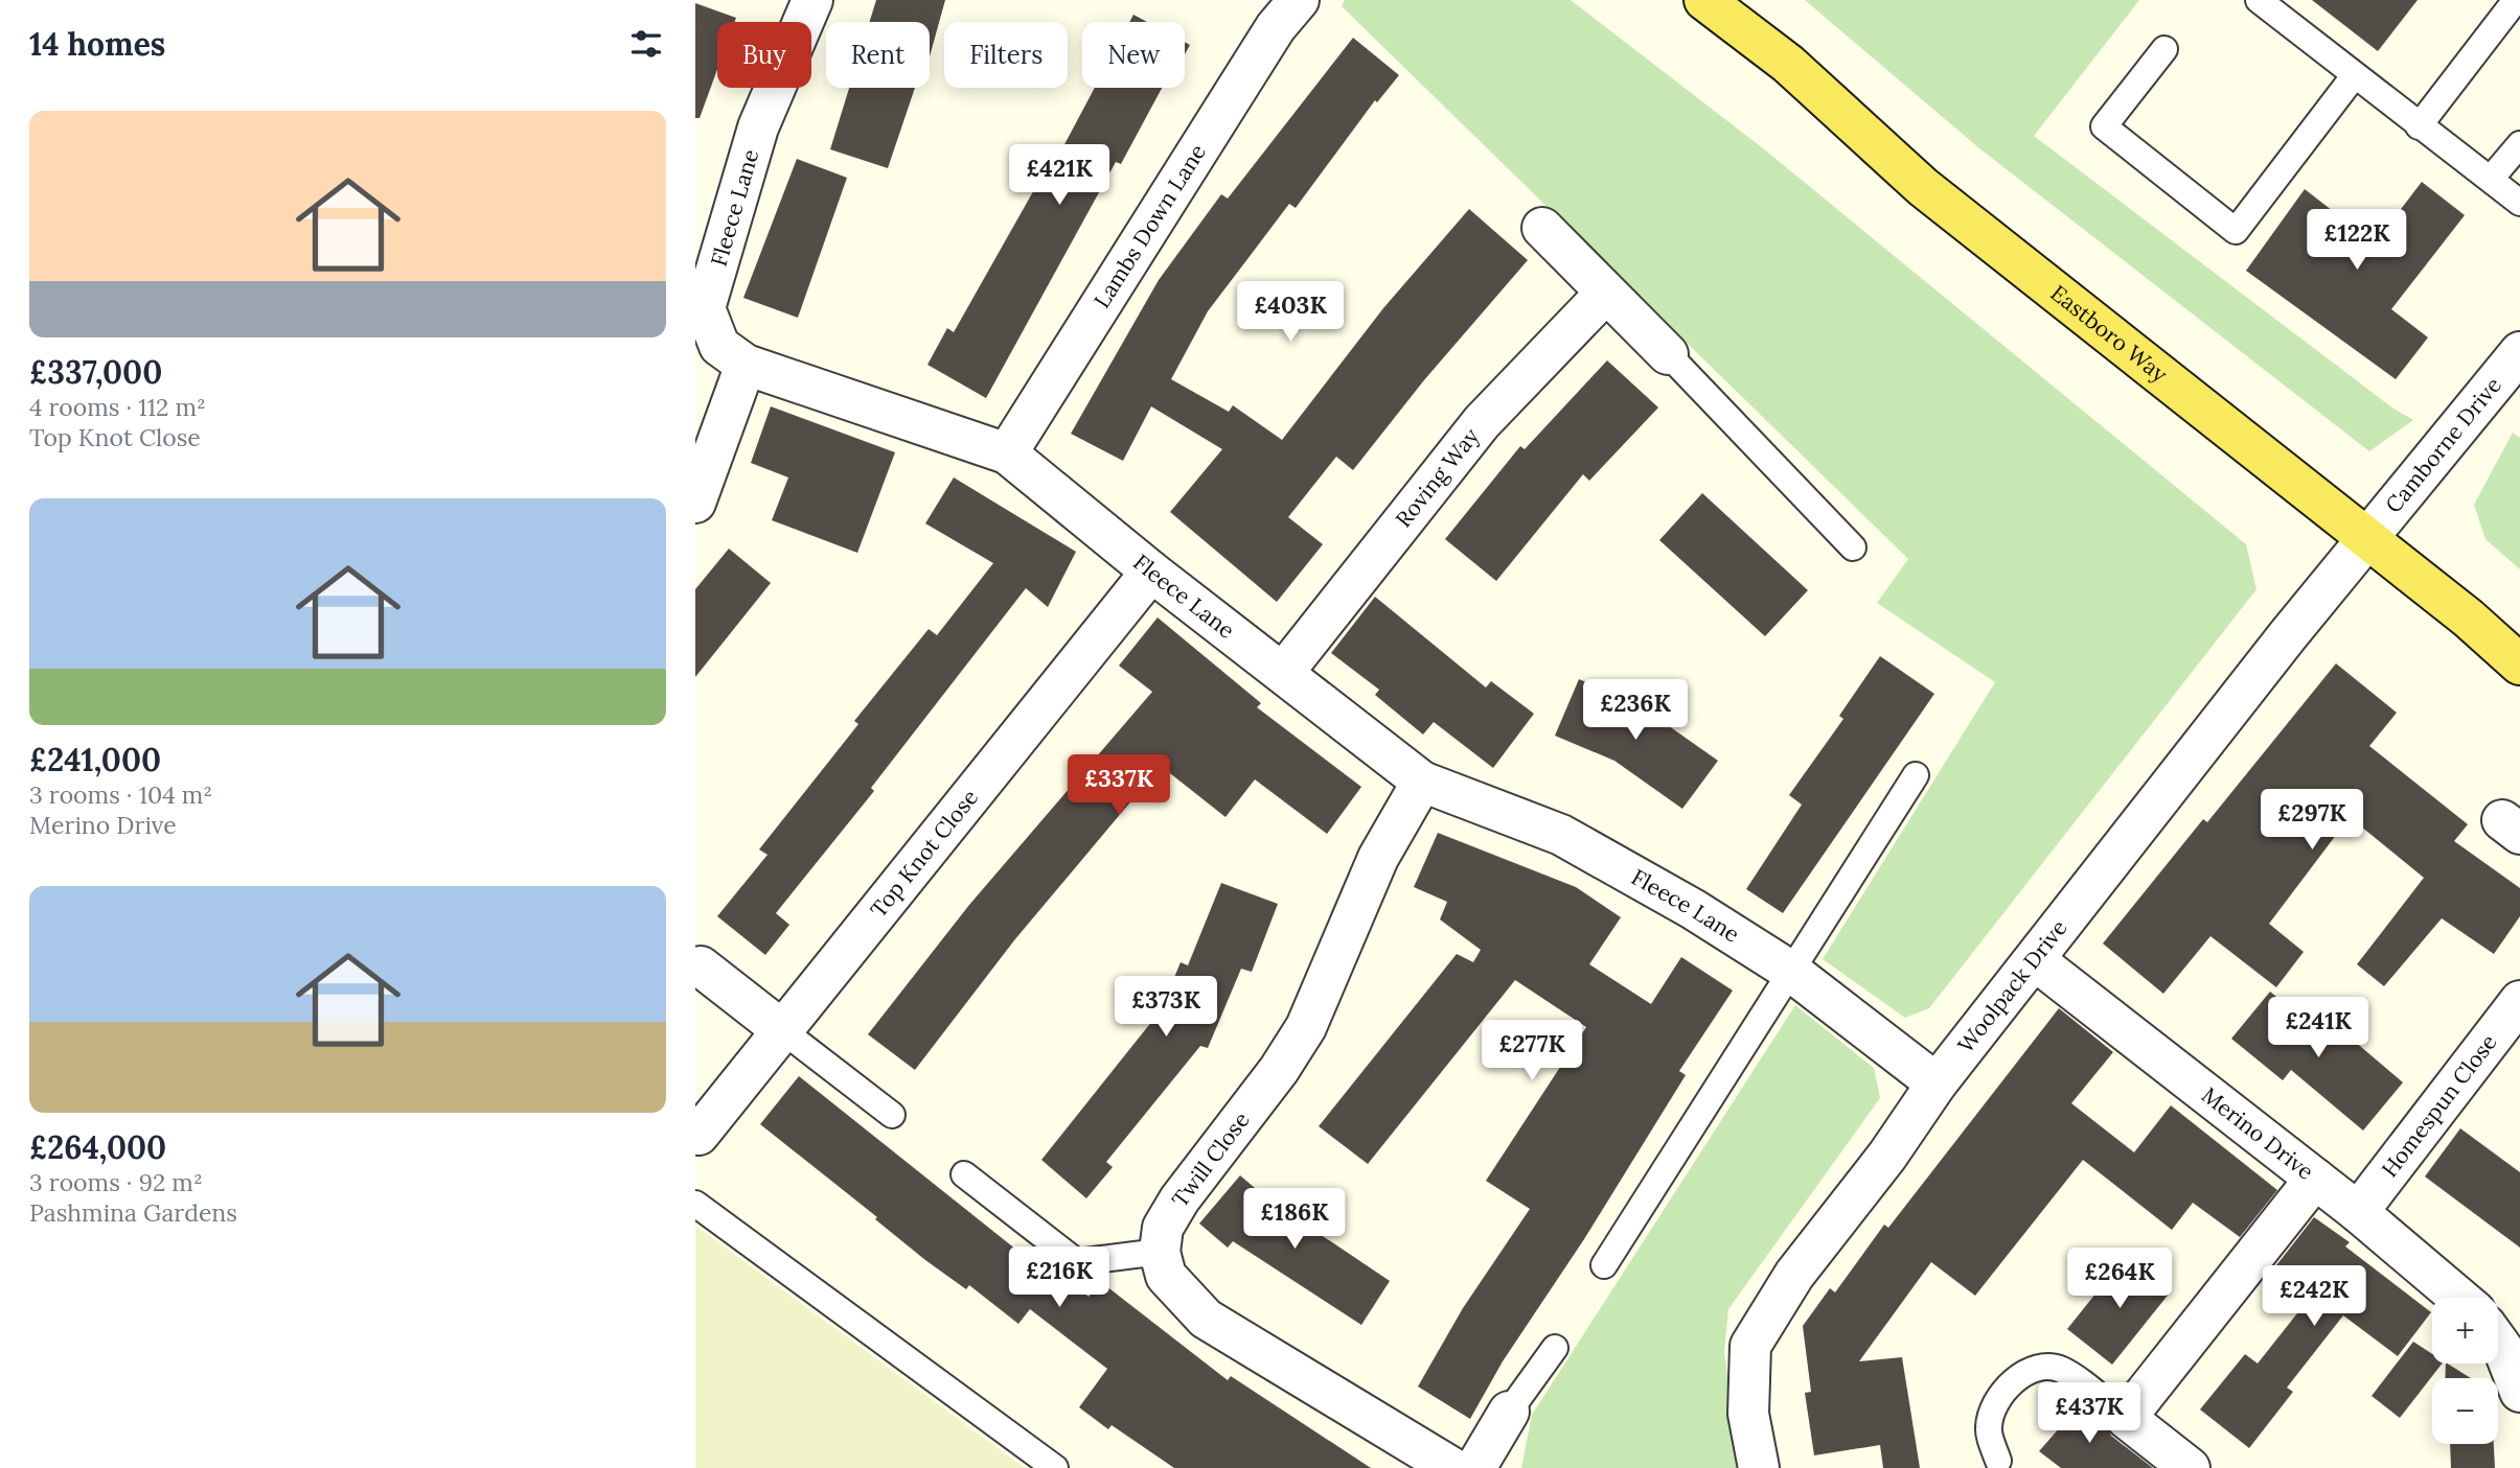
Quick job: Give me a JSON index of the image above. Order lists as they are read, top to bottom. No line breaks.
{"streets":{"main road":["Eastboro Way"],"street":["Fleece Lane","Lambs Down Lane","Camborne Drive","Roving Way","Top Knot Close","Woolpack Drive","Homespun Close","Merino Drive","Twill Close"]},"crossings":[["Fleece Lane","Lambs Down Lane"],["Fleece Lane","Roving Way"],["Fleece Lane","Top Knot Close"],["Fleece Lane","Woolpack Drive"],["Fleece Lane","Twill Close"],["Eastboro Way","Camborne Drive"],["Eastboro Way","Woolpack Drive"],["Camborne Drive","Woolpack Drive"],["Woolpack Drive","Merino Drive"],["Homespun Close","Merino Drive"]],"page":{"heading":"14 homes","chip":["Buy","Rent","Filters","New"],"list":[{"name":"£337,000","note":"4 rooms · 112 m² · Top Knot Close"},{"name":"£241,000","note":"3 rooms · 104 m² · Merino Drive"},{"name":"£264,000","note":"3 rooms · 92 m² · Pashmina Gardens"}],"price":["£421K","£122K","£403K","£236K","£337K","£297K","£373K","£241K","£277K","£186K","£216K","£264K","£242K","£437K"],"map_buttons":["+","−"]}}
